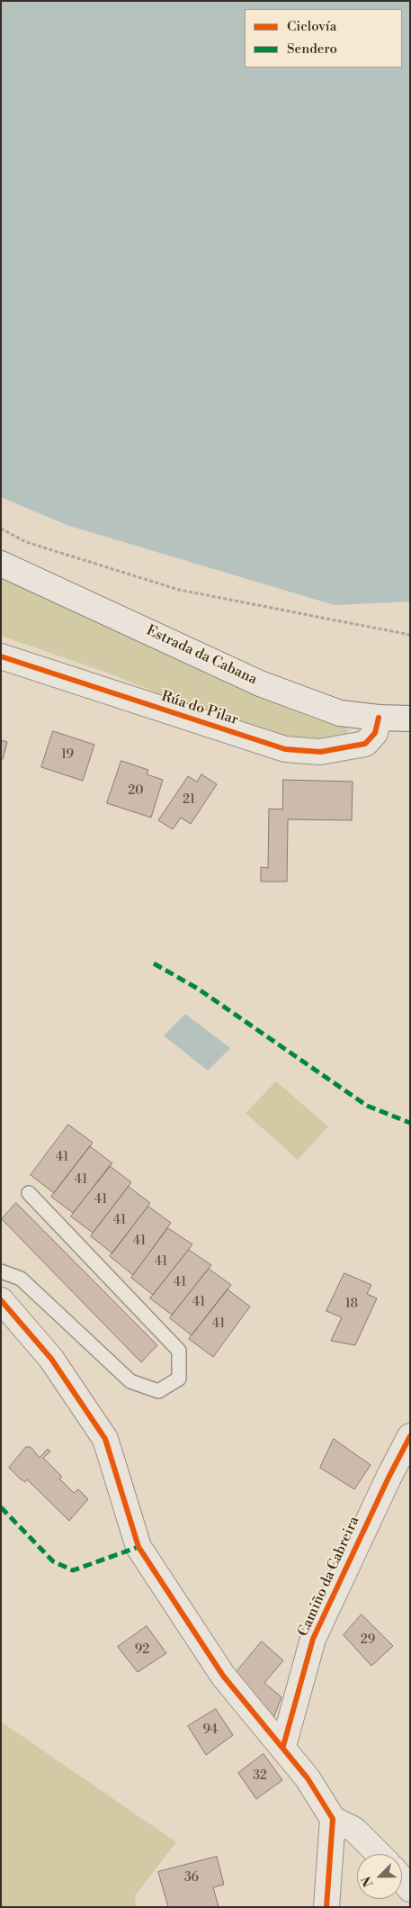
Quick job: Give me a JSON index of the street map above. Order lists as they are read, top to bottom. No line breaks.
{"streets":{"street":["Estrada da Cabana","Rúa do Pilar","Camiño da Cabreira"]},"crossings":[["Estrada da Cabana","Rúa do Pilar"]],"house_numbers":["19","20","21","41","41","41","41","41","41","41","41","18","41","29","92","94","32","36"],"legend":["Ciclovía","Sendero"],"north":"bottom left"}
